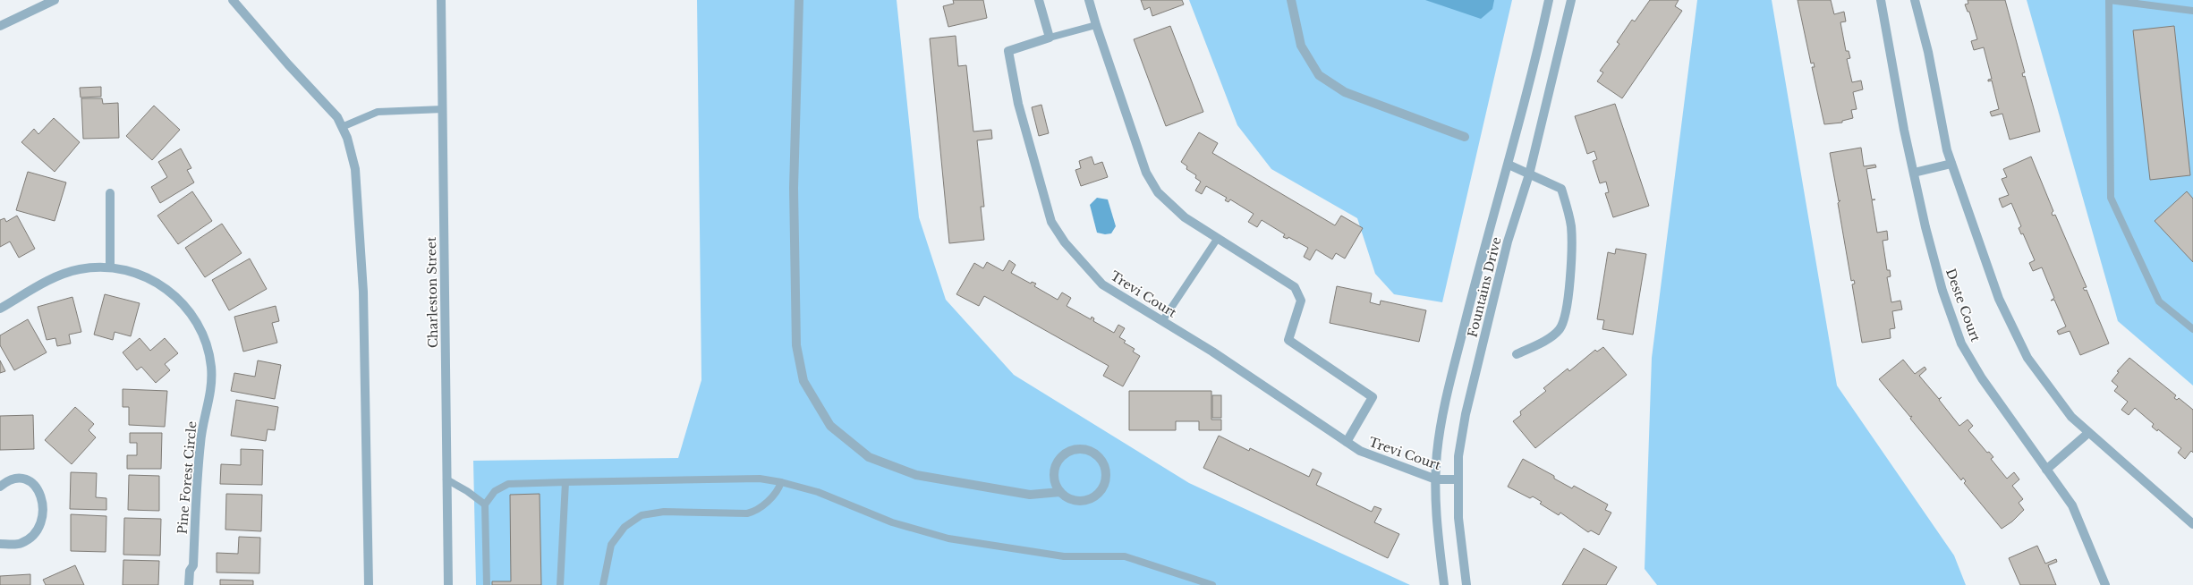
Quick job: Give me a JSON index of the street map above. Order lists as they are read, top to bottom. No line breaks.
{"streets":{"street":["Fountains Drive","Charleston Street","Trevi Court","Deste Court","Pine Forest Circle"]},"crossings":[["Fountains Drive","Trevi Court"]]}
